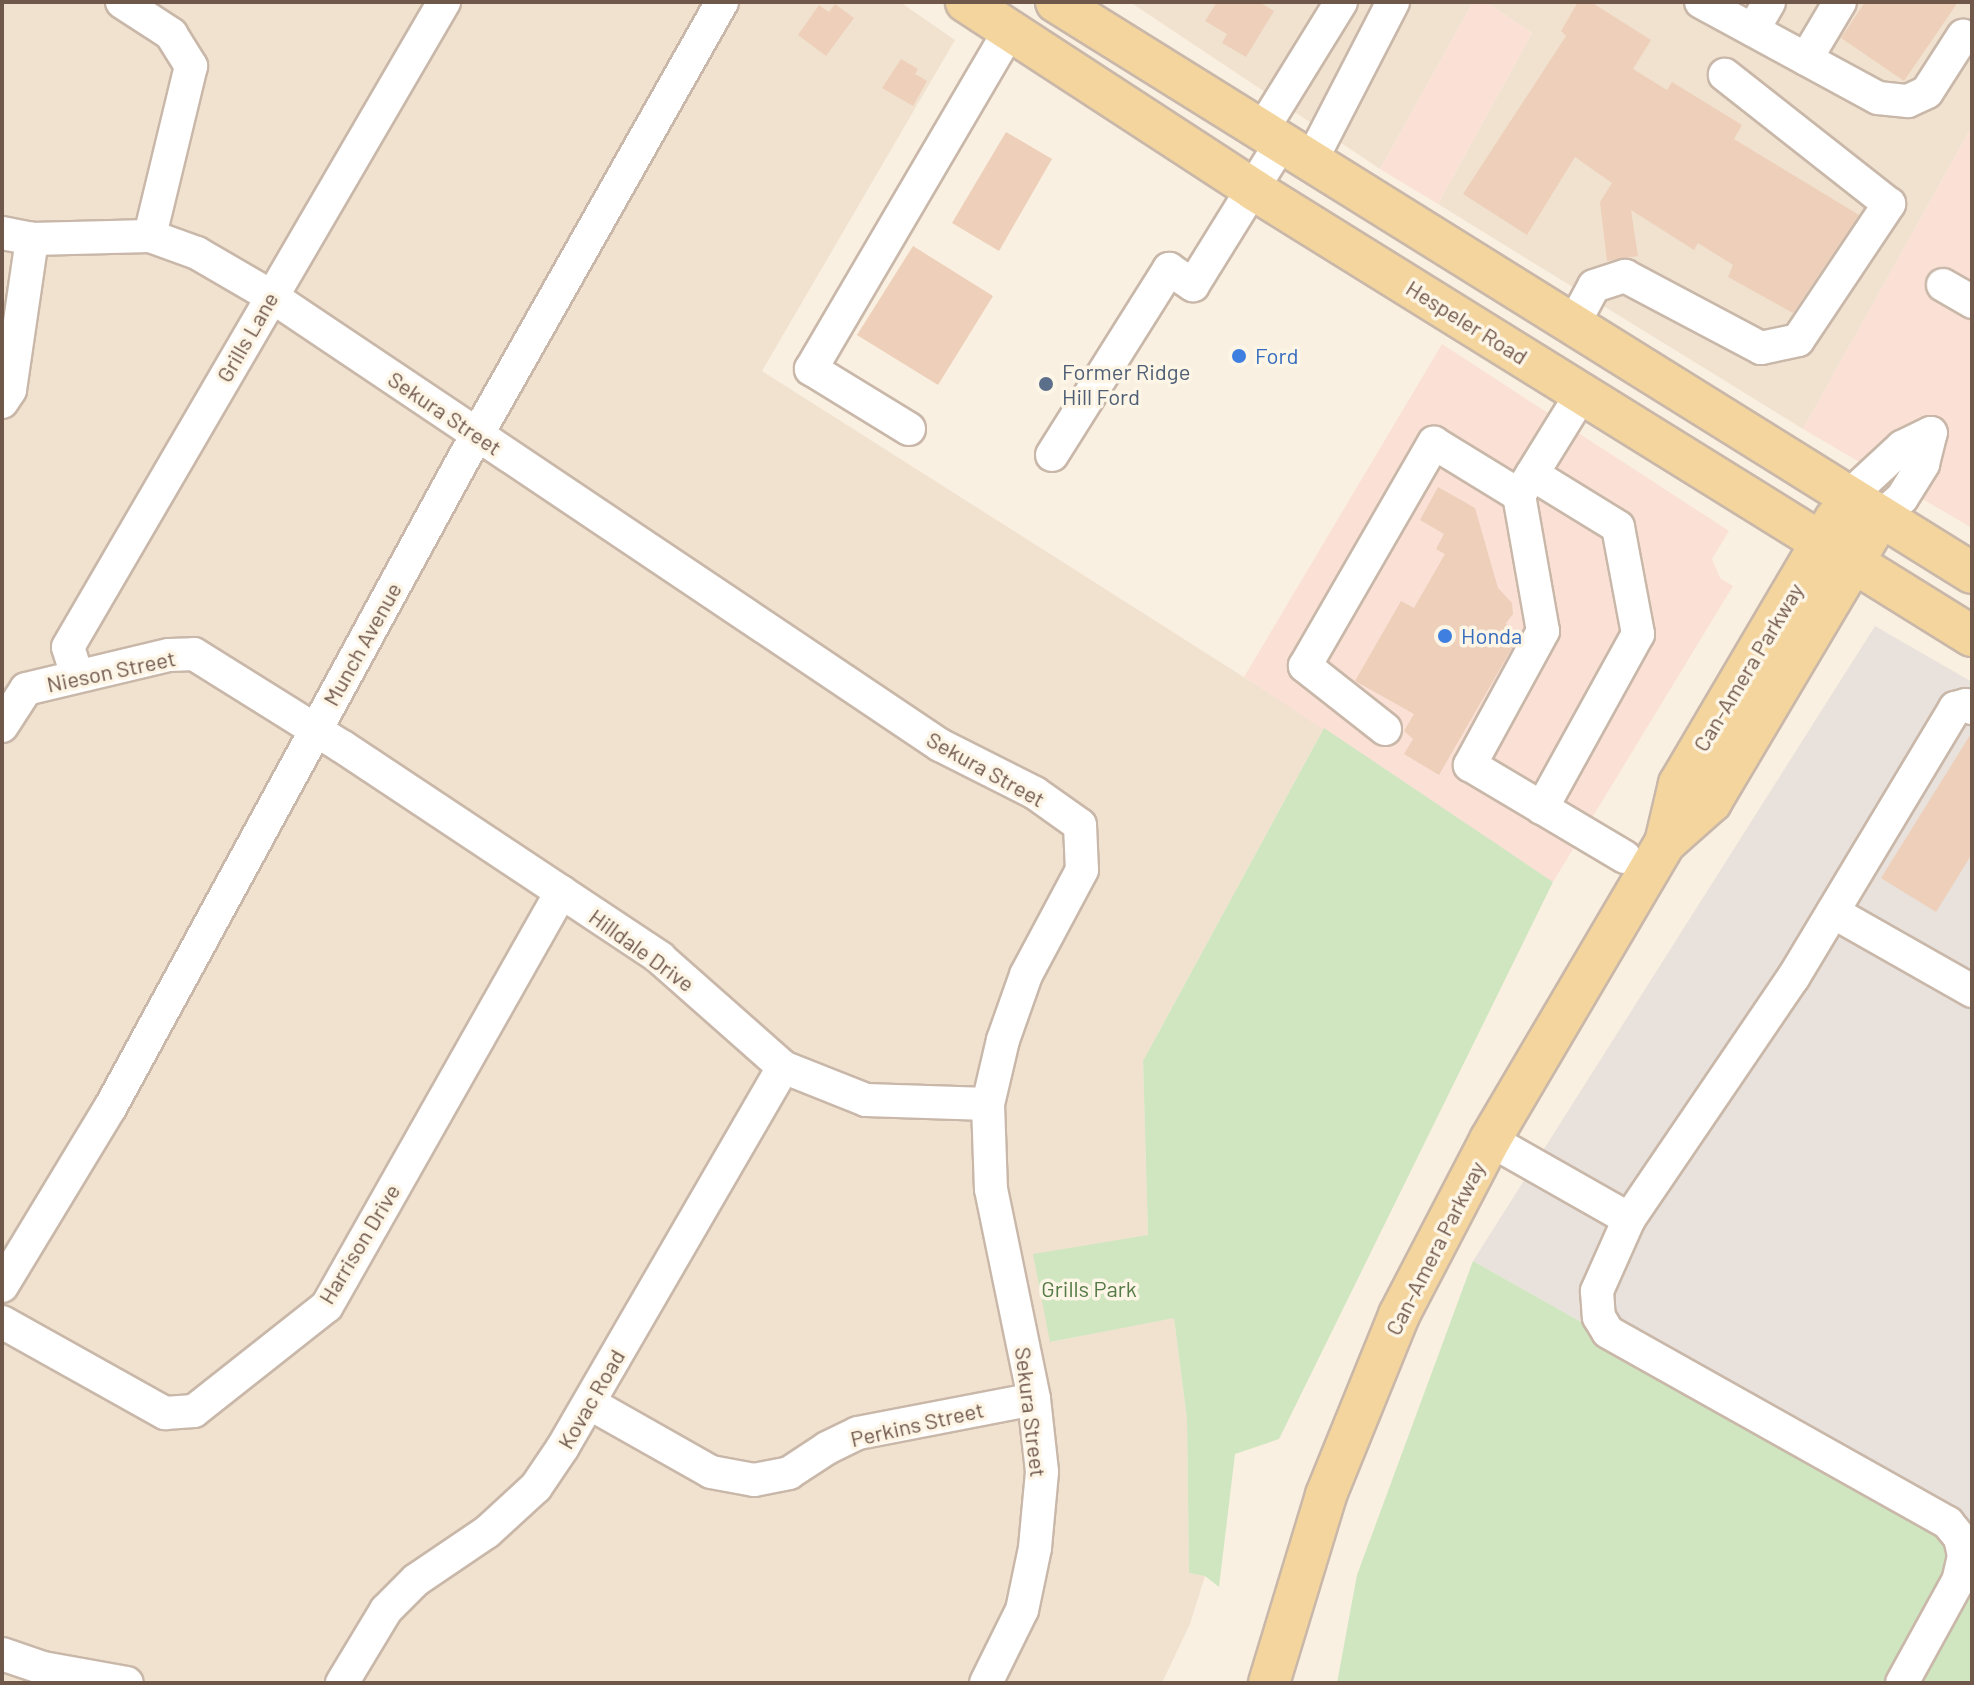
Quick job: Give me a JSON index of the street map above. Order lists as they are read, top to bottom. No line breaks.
{"streets":{"main road":["Hespeler Road","Can-Amera Parkway"],"street":["Grills Lane","Sekura Street","Munch Avenue","Nieson Street","Hilldale Drive","Harrison Drive","Kovac Road","Perkins Street"]},"crossings":[["Hespeler Road","Can-Amera Parkway"],["Grills Lane","Sekura Street"],["Grills Lane","Nieson Street"],["Sekura Street","Munch Avenue"],["Sekura Street","Hilldale Drive"],["Sekura Street","Perkins Street"],["Munch Avenue","Nieson Street"],["Munch Avenue","Hilldale Drive"],["Nieson Street","Hilldale Drive"],["Hilldale Drive","Harrison Drive"],["Hilldale Drive","Kovac Road"],["Kovac Road","Perkins Street"]],"parks":["Grills Park"],"places":["Ford","Former Ridge Hill Ford","Honda"]}
